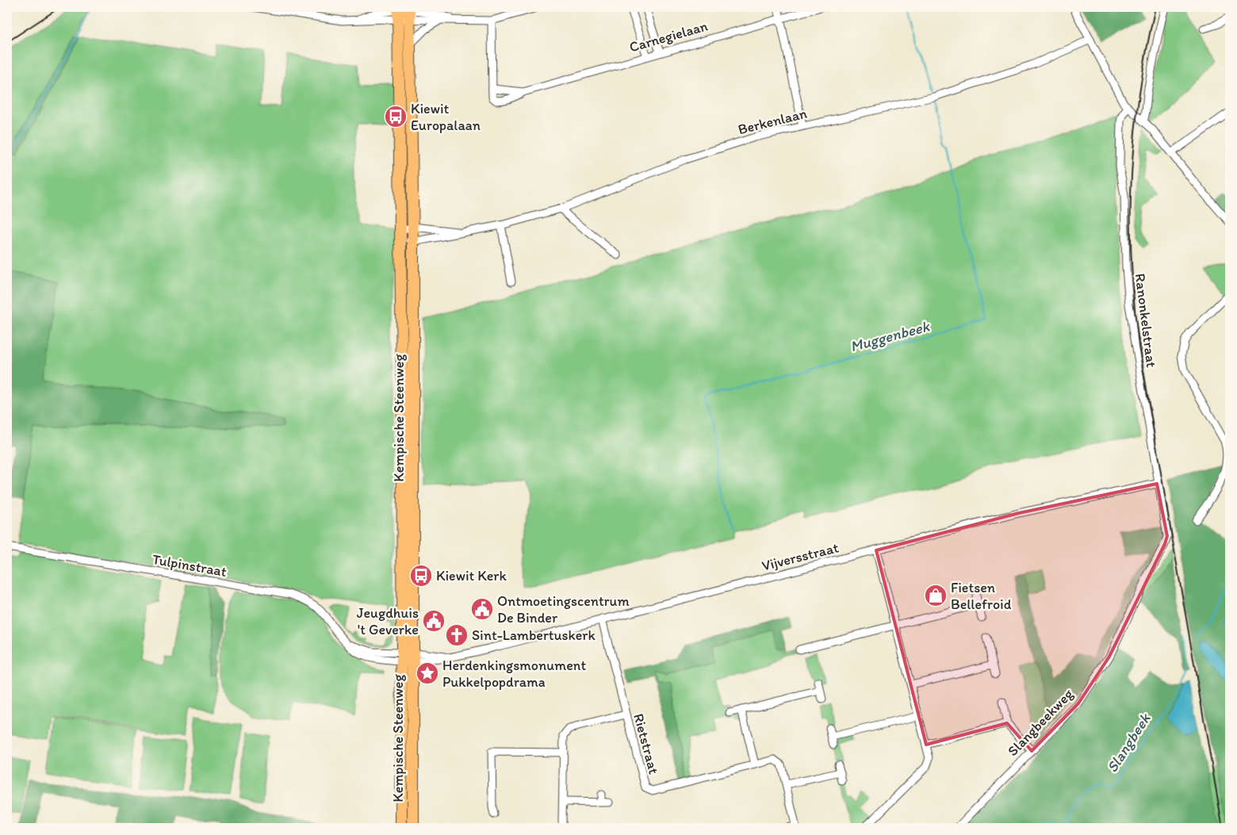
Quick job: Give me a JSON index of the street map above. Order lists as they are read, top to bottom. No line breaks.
{"streets":{"main road":["Kempische Steenweg"],"street":["Carnegielaan","Berkenlaan","Ranonkelstraat","Vijversstraat","Tulpinstraat","Slangbeekweg","Rietstraat"]},"crossings":[["Berkenlaan","Kempische Steenweg"],["Ranonkelstraat","Vijversstraat"],["Ranonkelstraat","Slangbeekweg"],["Kempische Steenweg","Vijversstraat"],["Kempische Steenweg","Tulpinstraat"],["Vijversstraat","Tulpinstraat"],["Vijversstraat","Rietstraat"]],"water":["Muggenbeek","Slangbeek"],"places":{"bus stop":["Kiewit Europalaan","Kiewit Kerk"],"shop":["Fietsen Bellefroid"],"public building":["Ontmoetingscentrum De Binder","Jeugdhuis 't Geverke"],"church":["Sint-Lambertuskerk"],"place":["Herdenkingsmonument Pukkelpopdrama"]}}
